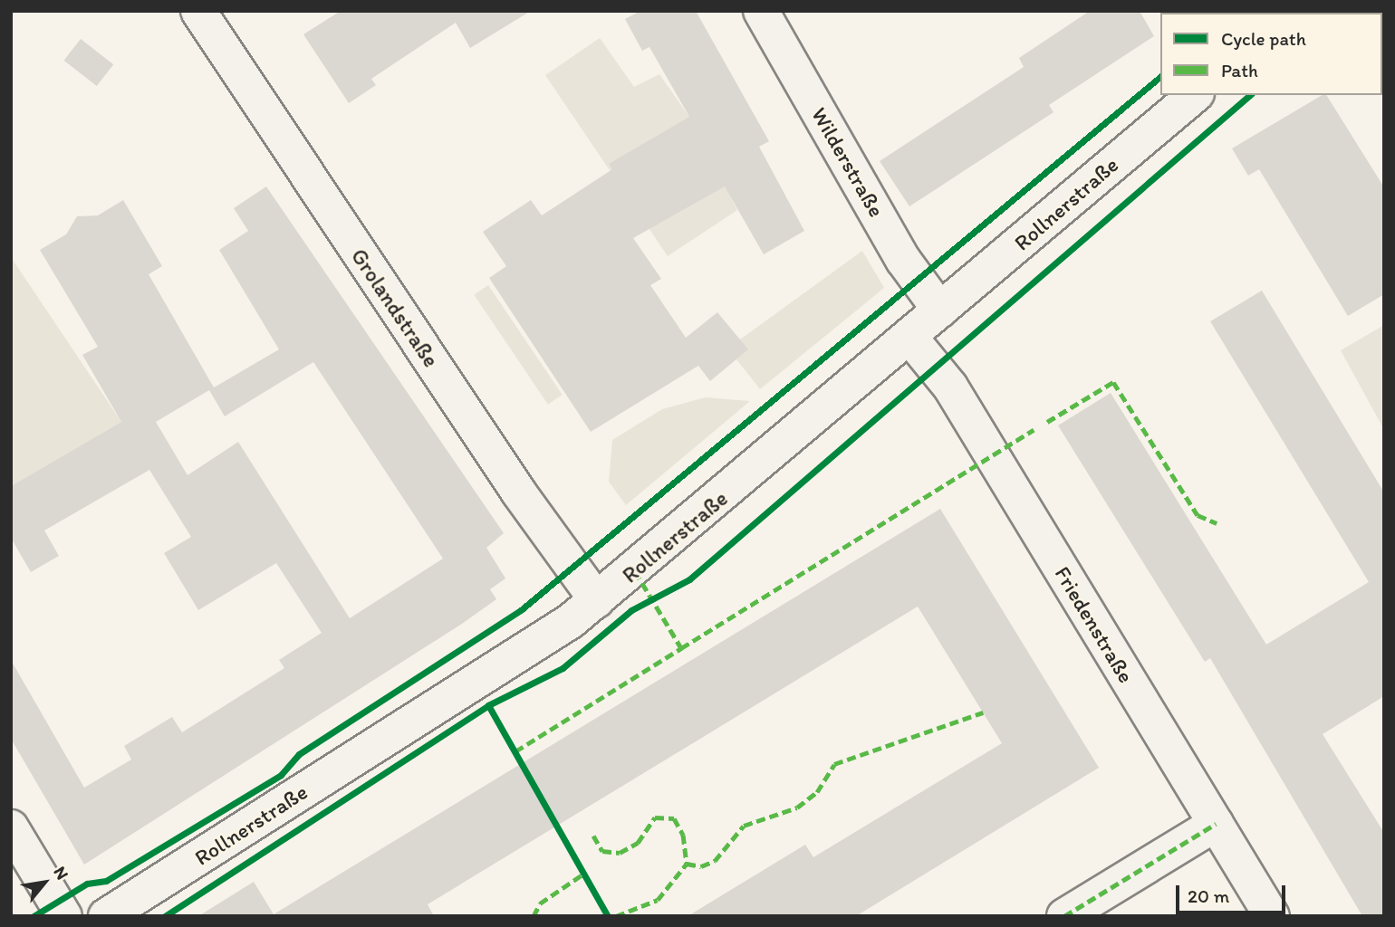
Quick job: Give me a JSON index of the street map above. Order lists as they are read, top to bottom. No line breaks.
{"streets":{"street":["Wilderstraße","Rollnerstraße","Grolandstraße","Friedenstraße"]},"crossings":[["Wilderstraße","Rollnerstraße"],["Rollnerstraße","Grolandstraße"],["Rollnerstraße","Friedenstraße"]],"legend":["Cycle path","Path"],"scale_bar":"20 m","north":"top right"}
